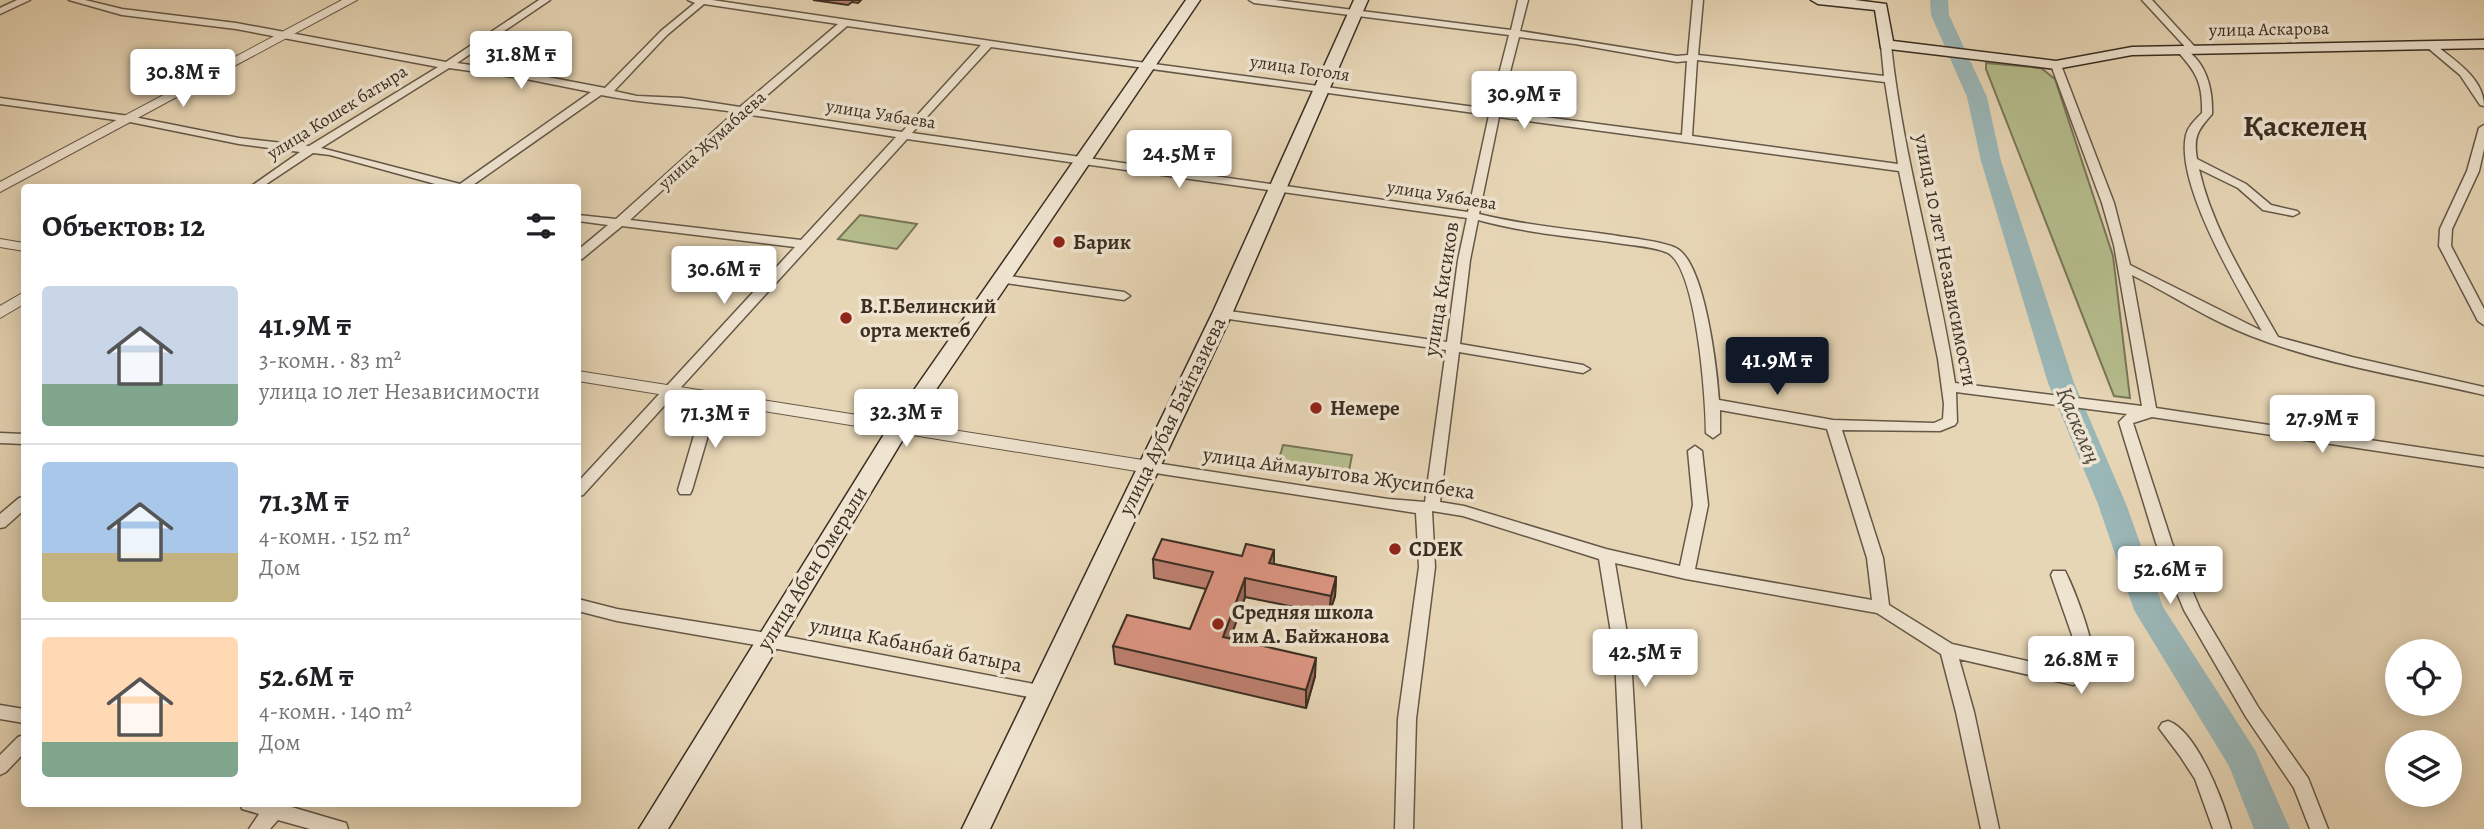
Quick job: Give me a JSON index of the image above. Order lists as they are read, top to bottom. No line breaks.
{"streets":{"main road":["улица Аскарова","улица 10 лет Независимости","улица Аубая Байгазиева","улица Абен Омерали"],"street":["улица Гоголя","улица Кошек батыра","улица Уябаева","улица Жумабаева","улица Кисиков","улица Аймауытова Жусипбека","улица Кабанбай батыра"]},"crossings":[["улица Аскарова","улица 10 лет Независимости"],["улица Гоголя","улица Жумабаева"],["улица Гоголя","улица 10 лет Независимости"],["улица Гоголя","улица Кисиков"],["улица Гоголя","улица Аубая Байгазиева"],["улица Гоголя","улица Абен Омерали"],["улица Кошек батыра","улица Уябаева"],["улица Уябаева","улица Жумабаева"],["улица Уябаева","улица Кисиков"],["улица Уябаева","улица Аубая Байгазиева"],["улица Уябаева","улица Абен Омерали"],["улица Кисиков","улица Аймауытова Жусипбека"],["улица Аубая Байгазиева","улица Аймауытова Жусипбека"],["улица Аубая Байгазиева","улица Кабанбай батыра"],["улица Аймауытова Жусипбека","улица Абен Омерали"],["улица Абен Омерали","улица Кабанбай батыра"]],"districts":["Қаскелең"],"water":["Қаскелең"],"places":["Барик","В.Г.Белинский орта мектеб","Немере","CDEK","Средняя школа им А. Байжанова"],"page":{"price":["31.8M ₸","30.8M ₸","30.9M ₸","24.5M ₸","30.6M ₸","41.9M ₸","32.3M ₸","71.3M ₸","27.9M ₸","52.6M ₸","42.5M ₸","26.8M ₸"],"heading":"Объектов: 12","list":[{"name":"41.9M ₸","note":"3-комн. · 83 m² · улица 10 лет Независимости"},{"name":"71.3M ₸","note":"4-комн. · 152 m² · Дом"},{"name":"52.6M ₸","note":"4-комн. · 140 m² · Дом"}]}}
